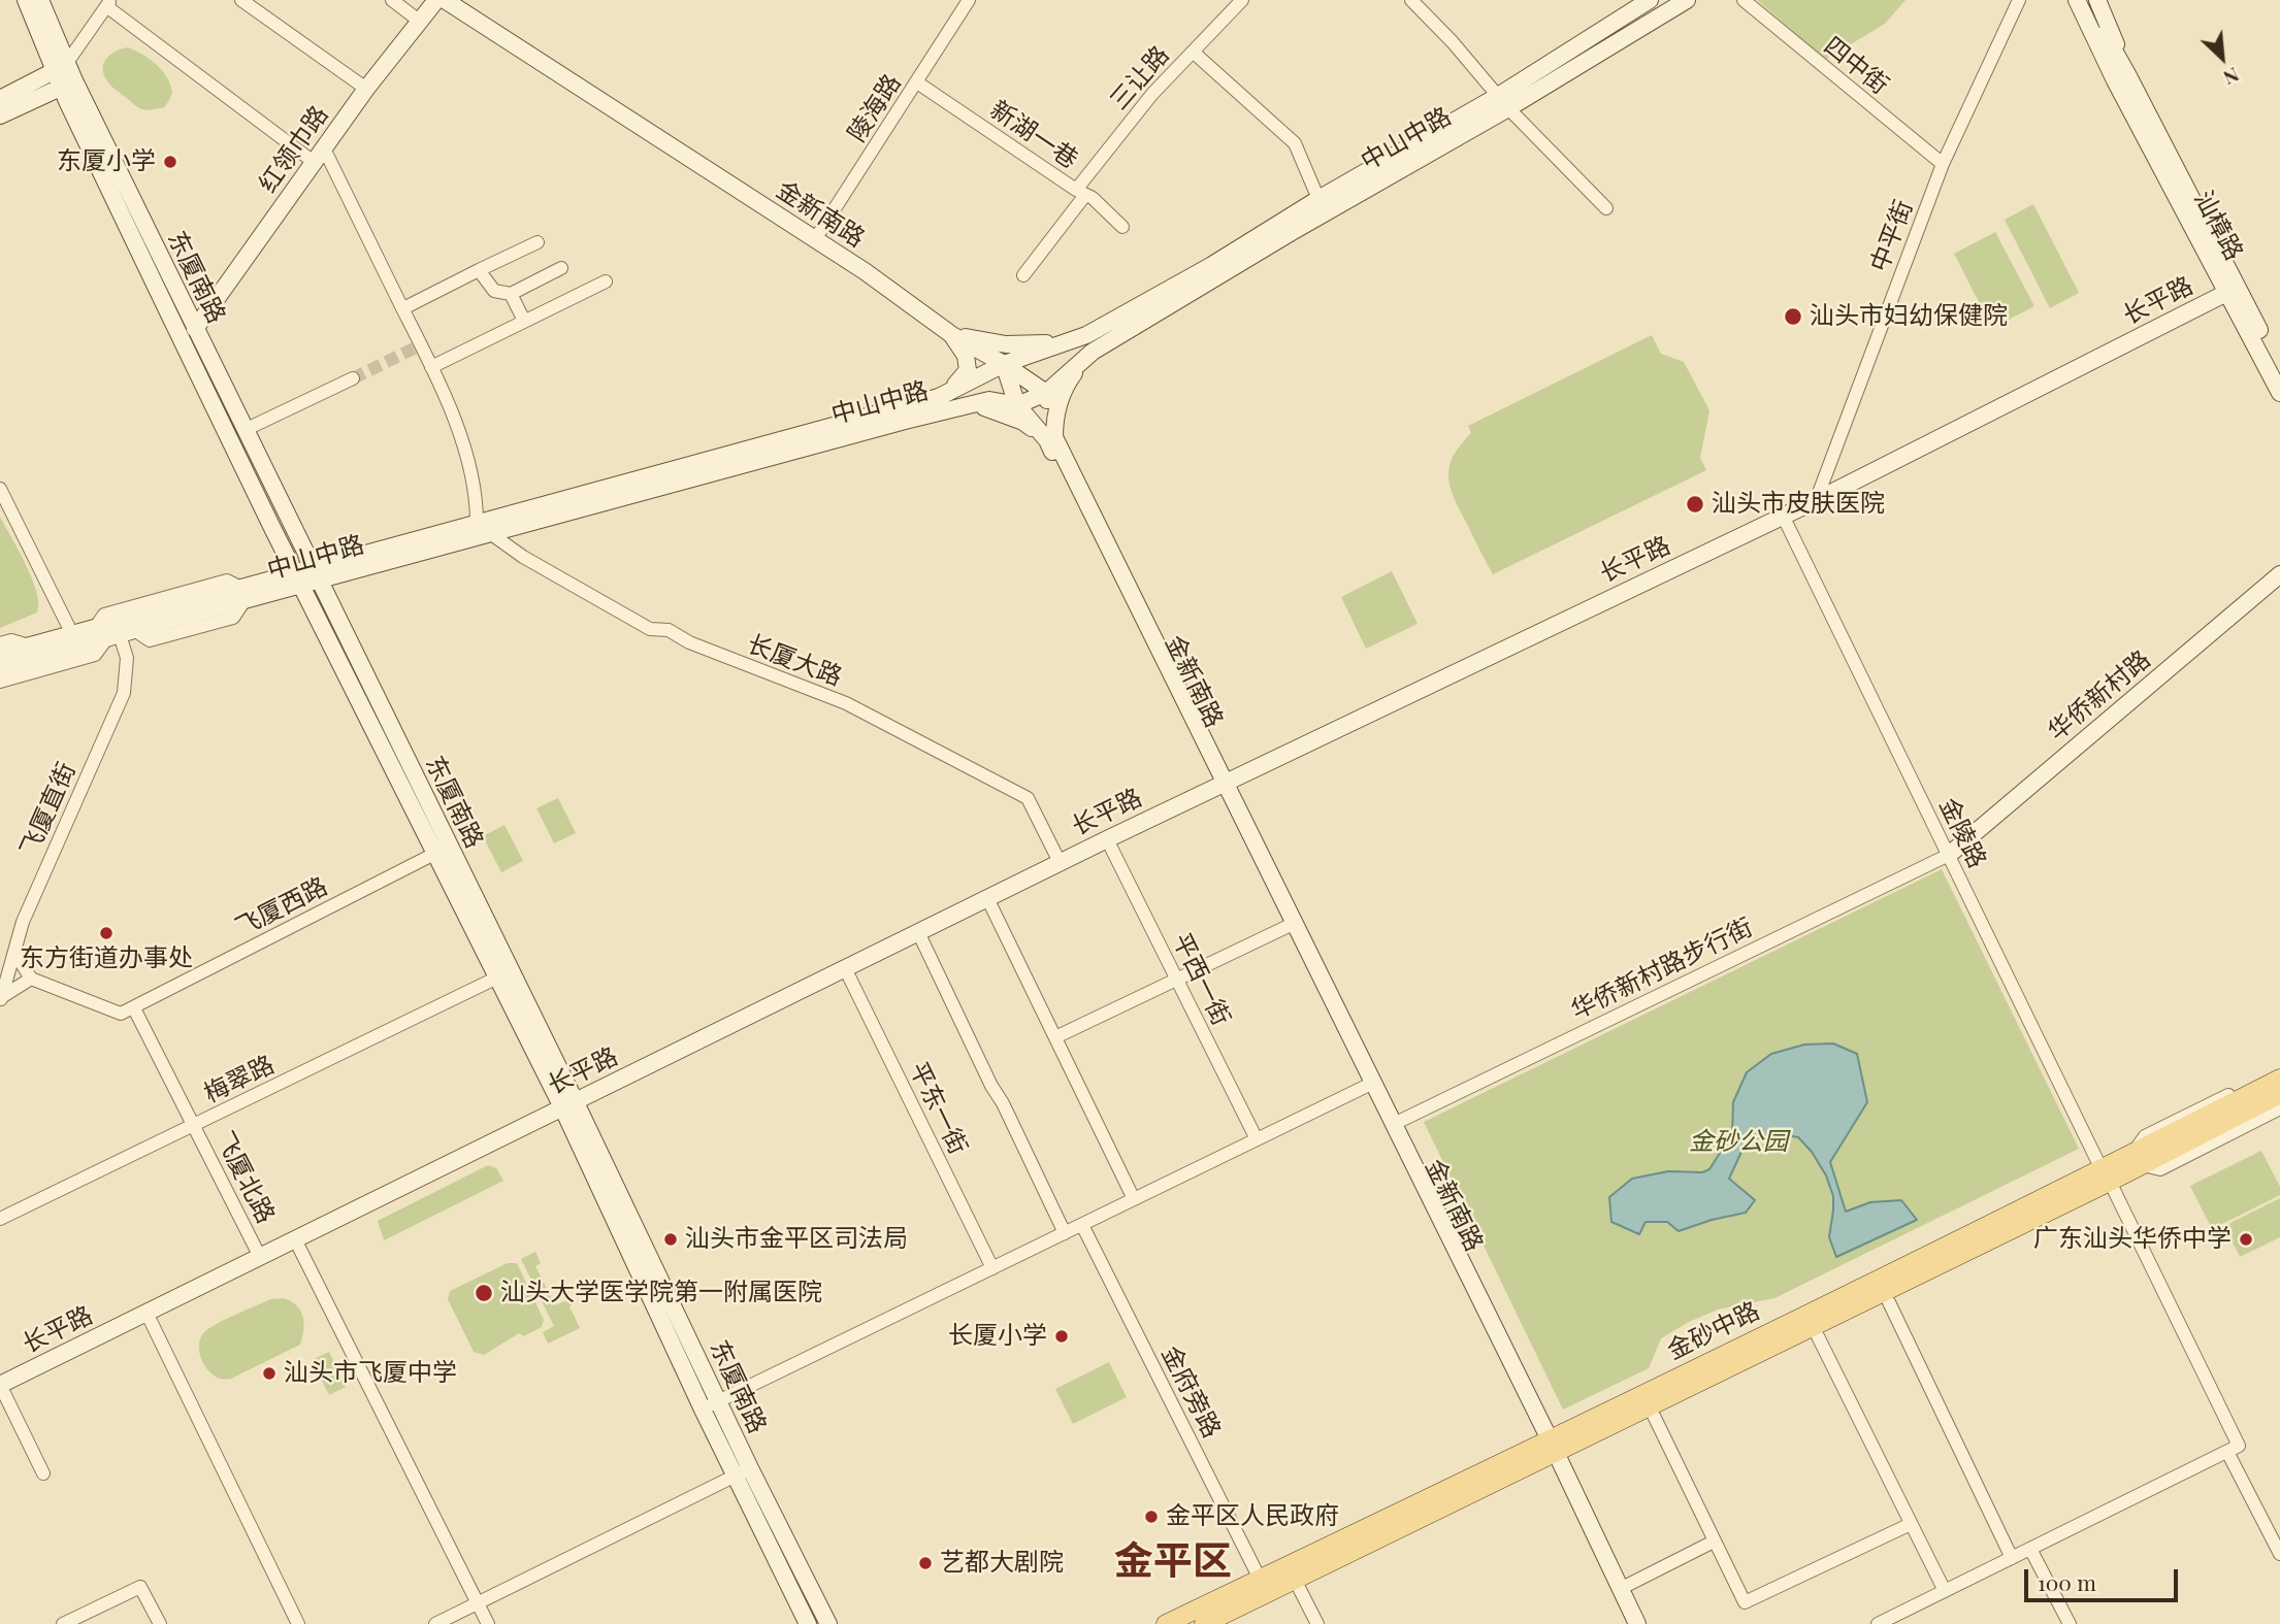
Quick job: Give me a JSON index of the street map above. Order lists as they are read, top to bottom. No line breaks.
{"streets":{"main road":["金砂中路"],"street":["四中街","三让路","陵海路","新湖一巷","中山中路","红领巾路","金新南路","汕樟路","中平街","东厦南路","长平路","长厦大路","华侨新村路","飞厦直街","金陵路","飞厦西路","华侨新村路步行街","平西一街","梅翠路","平东一街","飞厦北路","金府旁路"]},"crossings":[["四中街","中平街"],["三让路","新湖一巷"],["陵海路","新湖一巷"],["陵海路","金新南路"],["中山中路","金新南路"],["中山中路","东厦南路"],["中山中路","长厦大路"],["中山中路","飞厦直街"],["红领巾路","东厦南路"],["金新南路","长平路"],["金新南路","华侨新村路步行街"],["金新南路","金砂中路"],["汕樟路","长平路"],["中平街","长平路"],["东厦南路","长平路"],["东厦南路","飞厦西路"],["东厦南路","梅翠路"],["长平路","长厦大路"],["长平路","金陵路"],["长平路","平西一街"],["长平路","平东一街"],["长平路","飞厦北路"],["华侨新村路","金陵路"],["华侨新村路","华侨新村路步行街"],["金陵路","华侨新村路步行街"],["金陵路","金砂中路"],["飞厦西路","飞厦北路"],["梅翠路","飞厦北路"],["金砂中路","金府旁路"]],"districts":["金平区"],"parks":["金砂公园"],"places":["东厦小学","汕头市妇幼保健院","汕头市皮肤医院","东方街道办事处","汕头市金平区司法局","广东汕头华侨中学","汕头大学医学院第一附属医院","长厦小学","汕头市飞厦中学","金平区人民政府","艺都大剧院"],"scale_bar":"100 m","north":"bottom right"}
